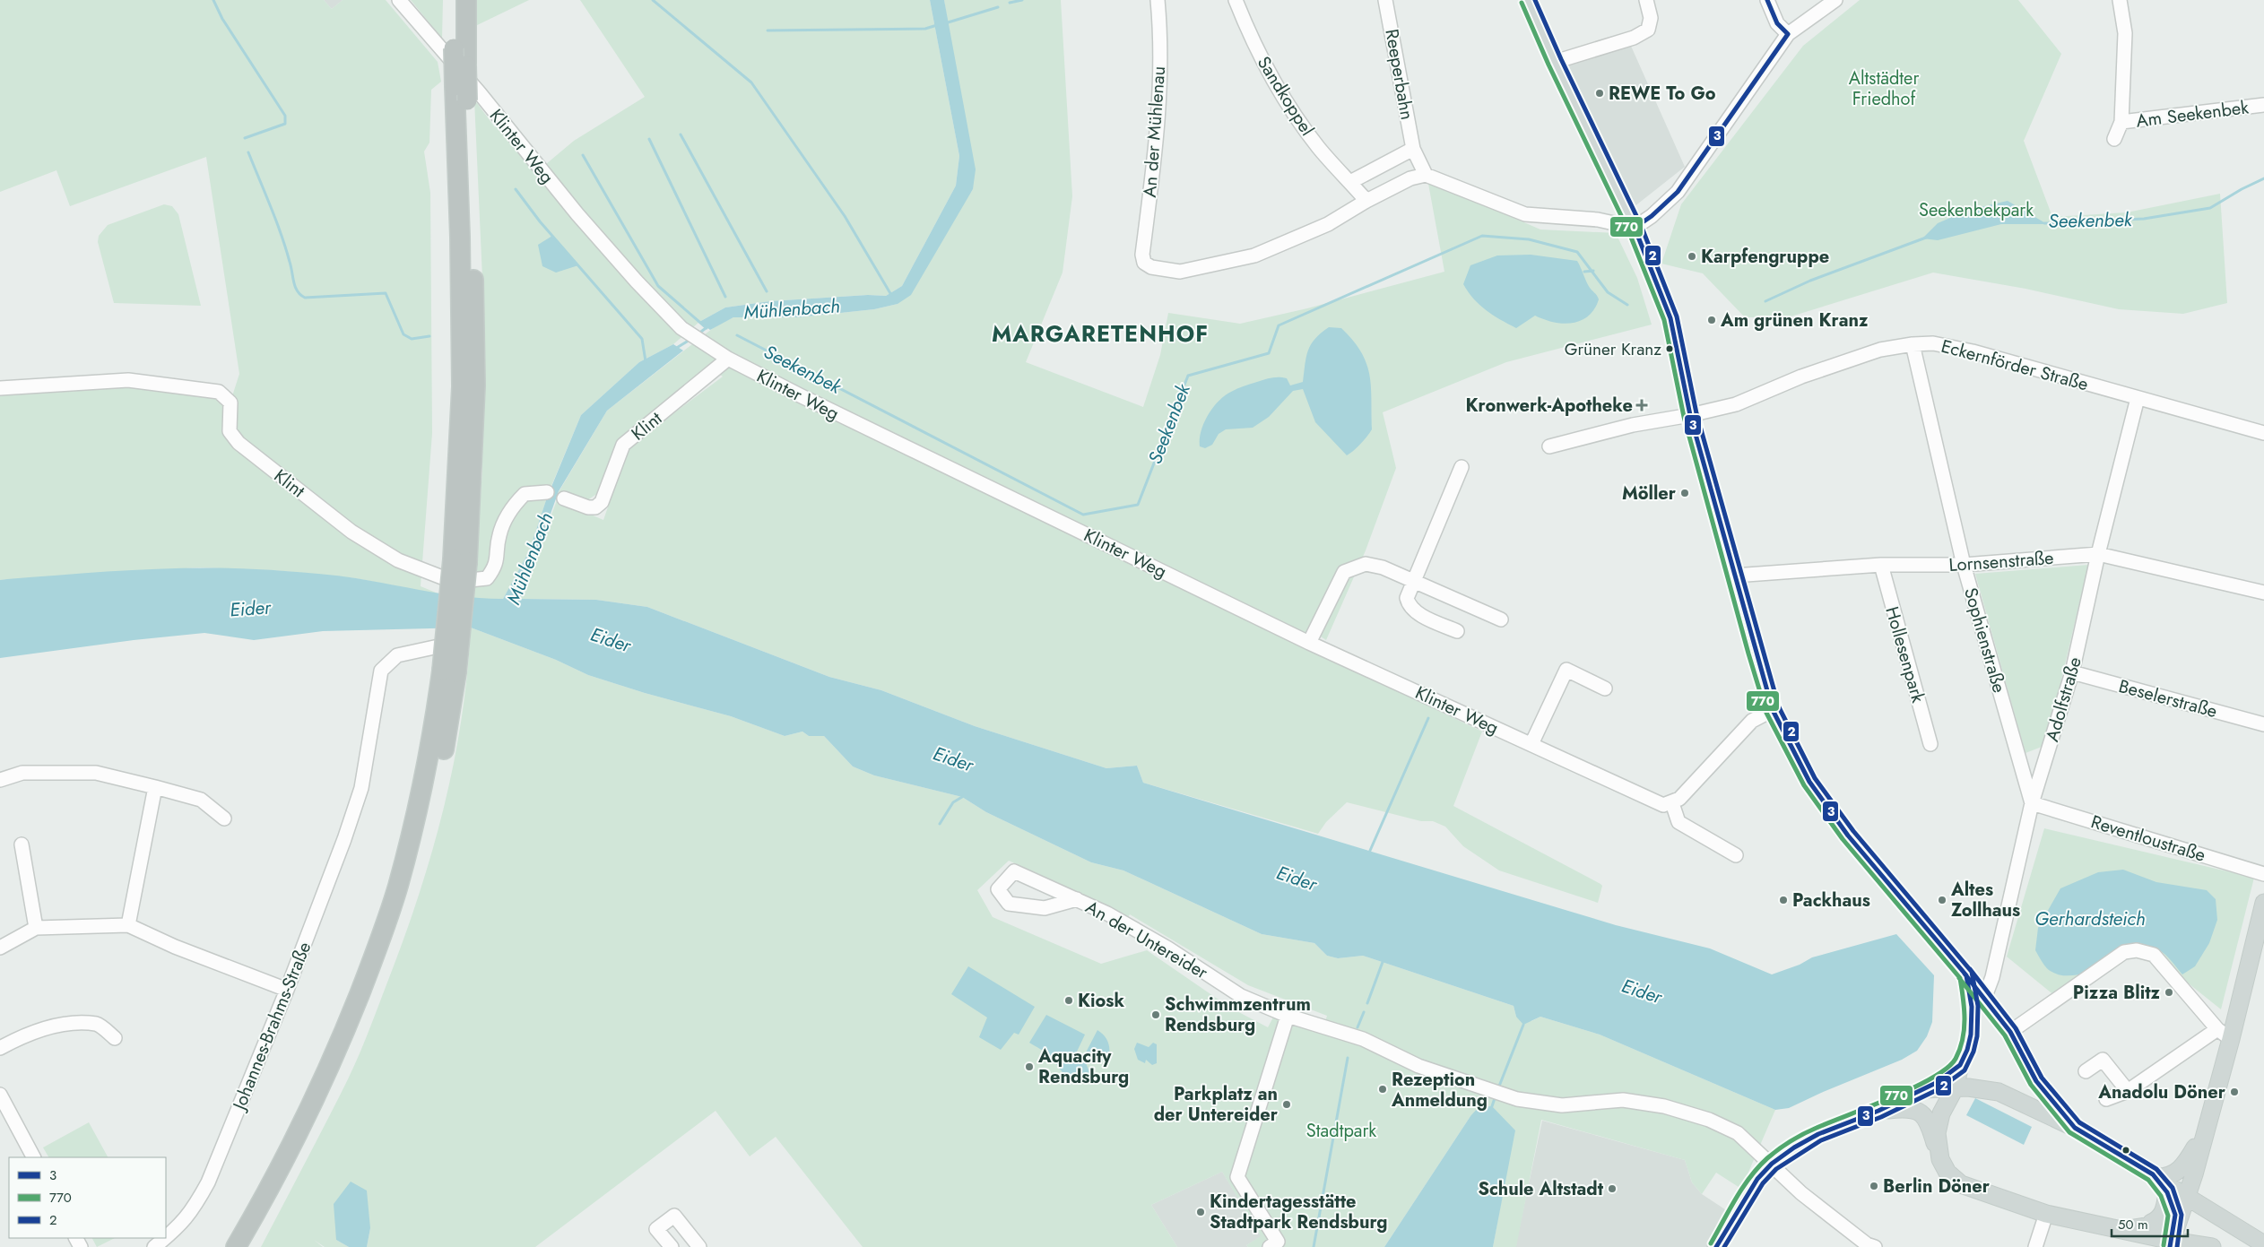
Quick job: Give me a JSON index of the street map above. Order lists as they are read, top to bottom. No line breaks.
{"streets":{"street":["Reeperbahn","Sandkoppel","Am Seekenbek","An der Mühlenau","Klinter Weg","Eckernförder Straße","Klint","Lornsenstraße","Sophienstraße","Hollesenpark","Beselerstraße","Adolfstraße","Reventloustraße","An der Untereider","Johannes-Brahms-Straße"]},"crossings":[["Sandkoppel","An der Mühlenau"],["Klinter Weg","Klint"],["Eckernförder Straße","Sophienstraße"],["Eckernförder Straße","Adolfstraße"],["Lornsenstraße","Sophienstraße"],["Lornsenstraße","Hollesenpark"],["Lornsenstraße","Adolfstraße"],["Sophienstraße","Adolfstraße"],["Sophienstraße","Reventloustraße"],["Beselerstraße","Adolfstraße"],["Adolfstraße","Reventloustraße"]],"districts":["MARGARETENHOF"],"water":["Seekenbek","Mühlenbach","Eider","Gerhardsteich"],"parks":["Altstädter Friedhof","Seekenbekpark","Stadtpark"],"places":{"other":["REWE To Go","Karpfengruppe","Am grünen Kranz","Grüner Kranz","Möller","Packhaus","Altes Zollhaus","Pizza Blitz","Kiosk","Schwimmzentrum Rendsburg","Aquacity Rendsburg","Rezeption Anmeldung","Anadolu Döner","Parkplatz an der Untereider","Berlin Döner","Schule Altstadt","Kindertagesstätte Stadtpark Rendsburg"],"health":["Kronwerk-Apotheke"]},"lines":["transit line 3","transit line 2","transit line 770"],"legend":["3","770","2"],"scale_bar":"50 m"}
